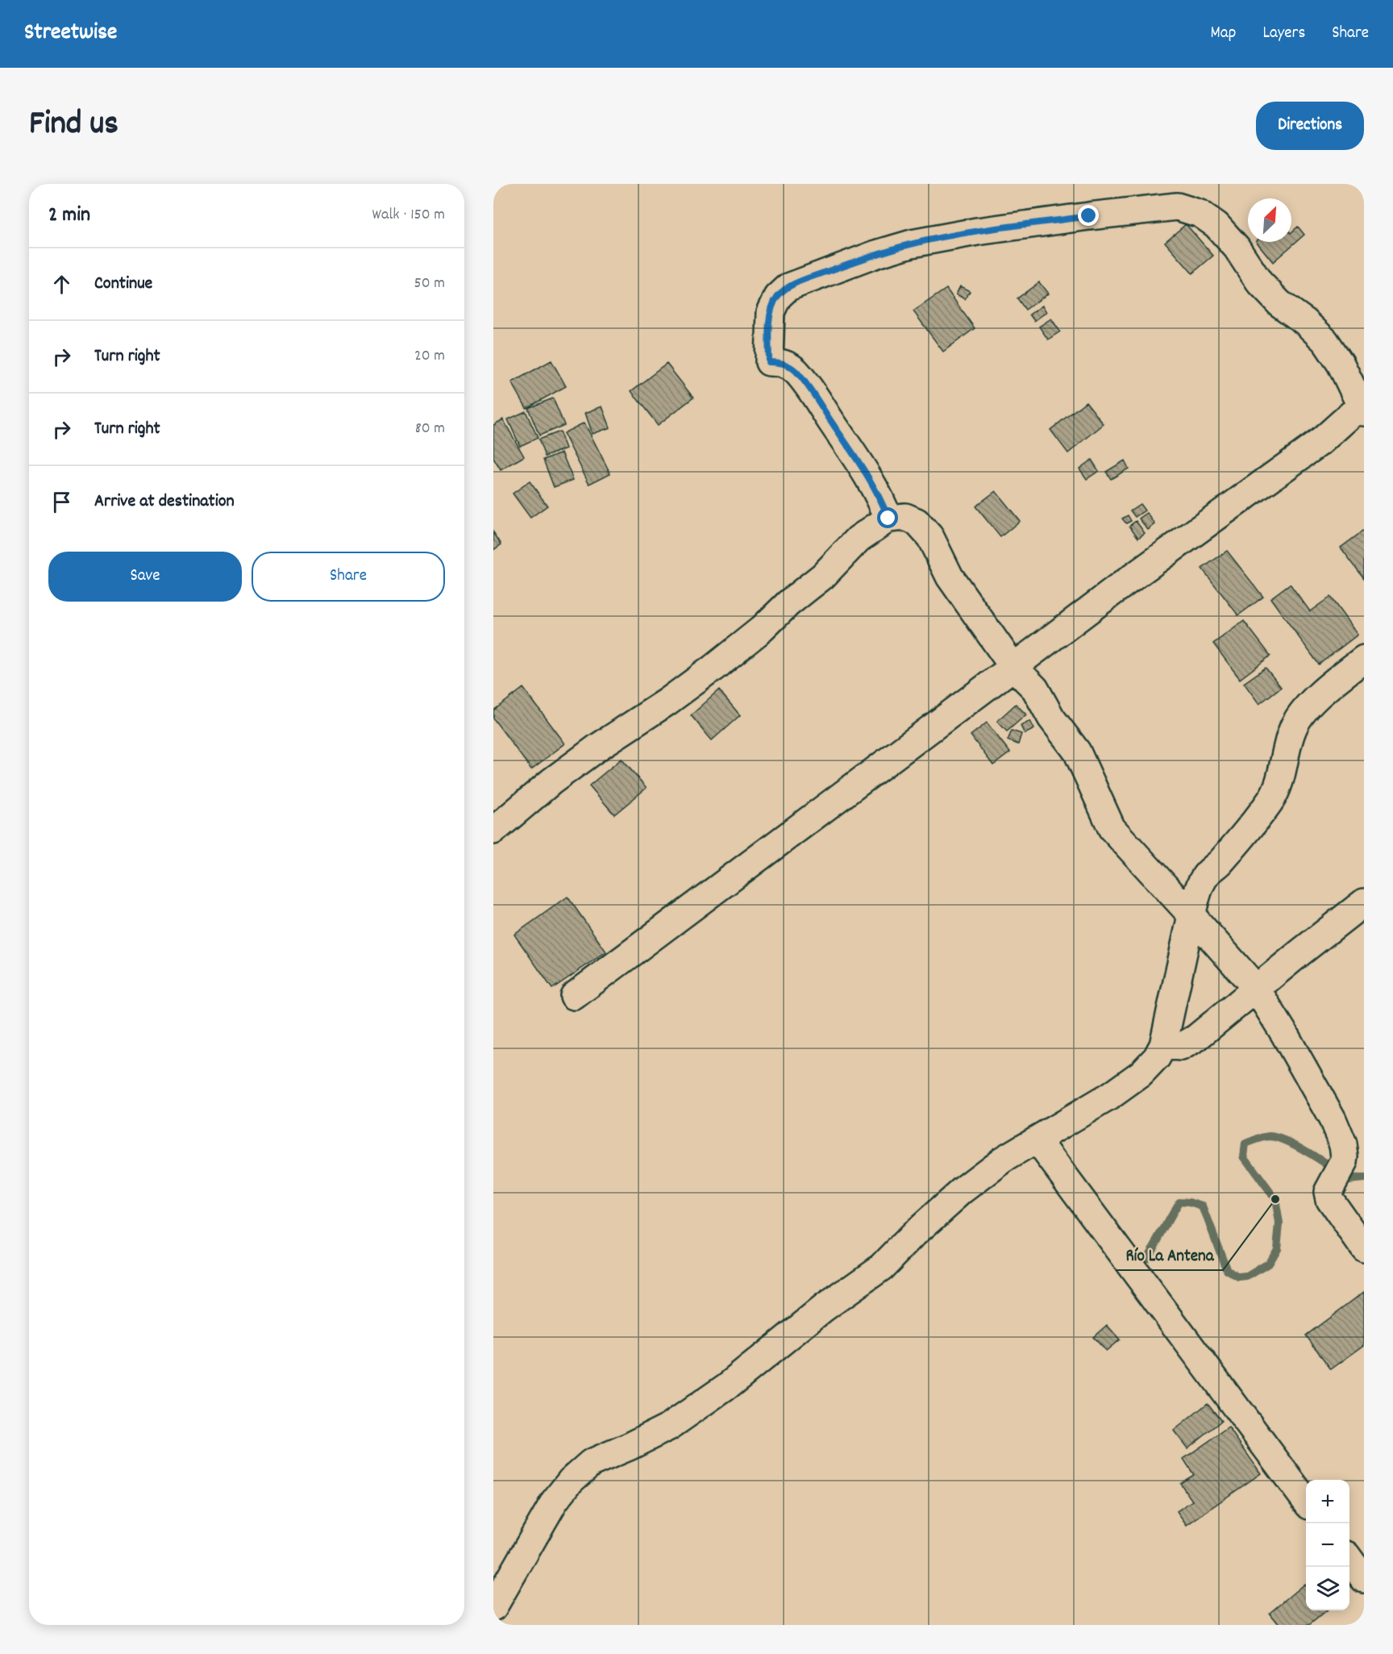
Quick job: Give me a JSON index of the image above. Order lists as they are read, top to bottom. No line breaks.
{"places":["Río La Antena"],"north":"top right","page":{"header":"Streetwise","nav":["Map","Layers","Share"],"title":"Find us","buttons":["Directions",["Save","Share"]],"heading":["2 min","Walk · 150 m"],"list":[["Continue","50 m"],["Turn right","20 m"],["Turn right","80 m"],"Arrive at destination"],"map_buttons":["+","−"]}}
